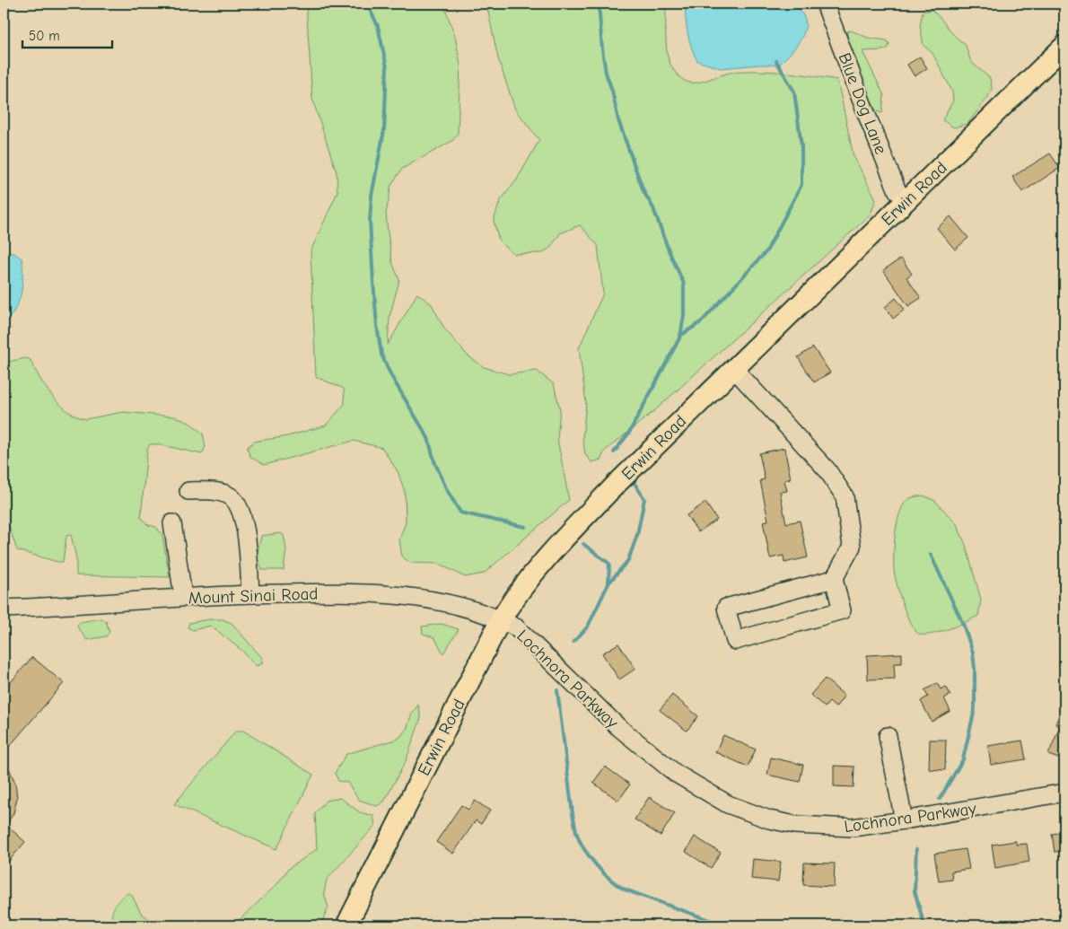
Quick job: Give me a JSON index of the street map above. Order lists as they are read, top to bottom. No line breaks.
{"streets":{"main road":["Erwin Road"],"street":["Blue Dog Lane","Mount Sinai Road","Lochnora Parkway"]},"crossings":[["Blue Dog Lane","Erwin Road"],["Erwin Road","Mount Sinai Road"],["Erwin Road","Lochnora Parkway"],["Mount Sinai Road","Lochnora Parkway"]],"scale_bar":"50 m"}
